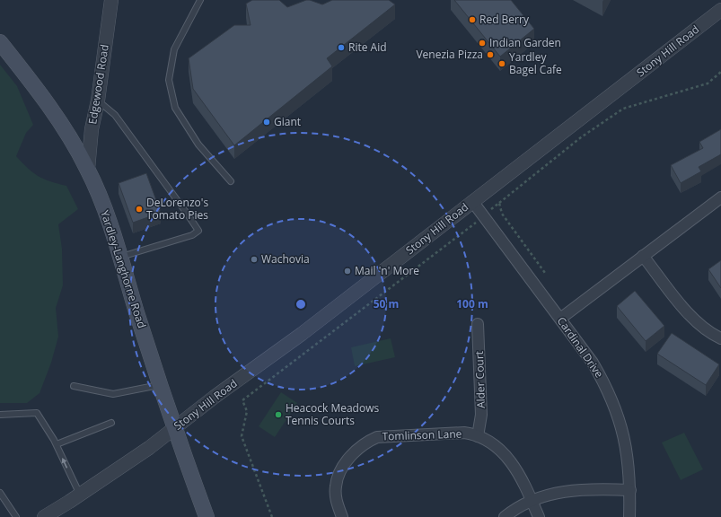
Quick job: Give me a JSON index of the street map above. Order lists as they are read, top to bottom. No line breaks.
{"streets":{"main road":["Yardley-Langhorne Road"],"street":["Stony Hill Road","Edgewood Road","Cardinal Drive","Alder Court","Tomlinson Lane"]},"crossings":[["Stony Hill Road","Yardley-Langhorne Road"],["Stony Hill Road","Cardinal Drive"],["Edgewood Road","Yardley-Langhorne Road"],["Alder Court","Tomlinson Lane"]],"places":["Red Berry","Indian Garden","Rite Aid","Venezia Pizza","Yardley Bagel Cafe","Giant","DeLorenzo's Tomato Pies","Wachovia","Mail 'n' More","Heacock Meadows Tennis Courts"],"rings":["50 m","100 m"]}
